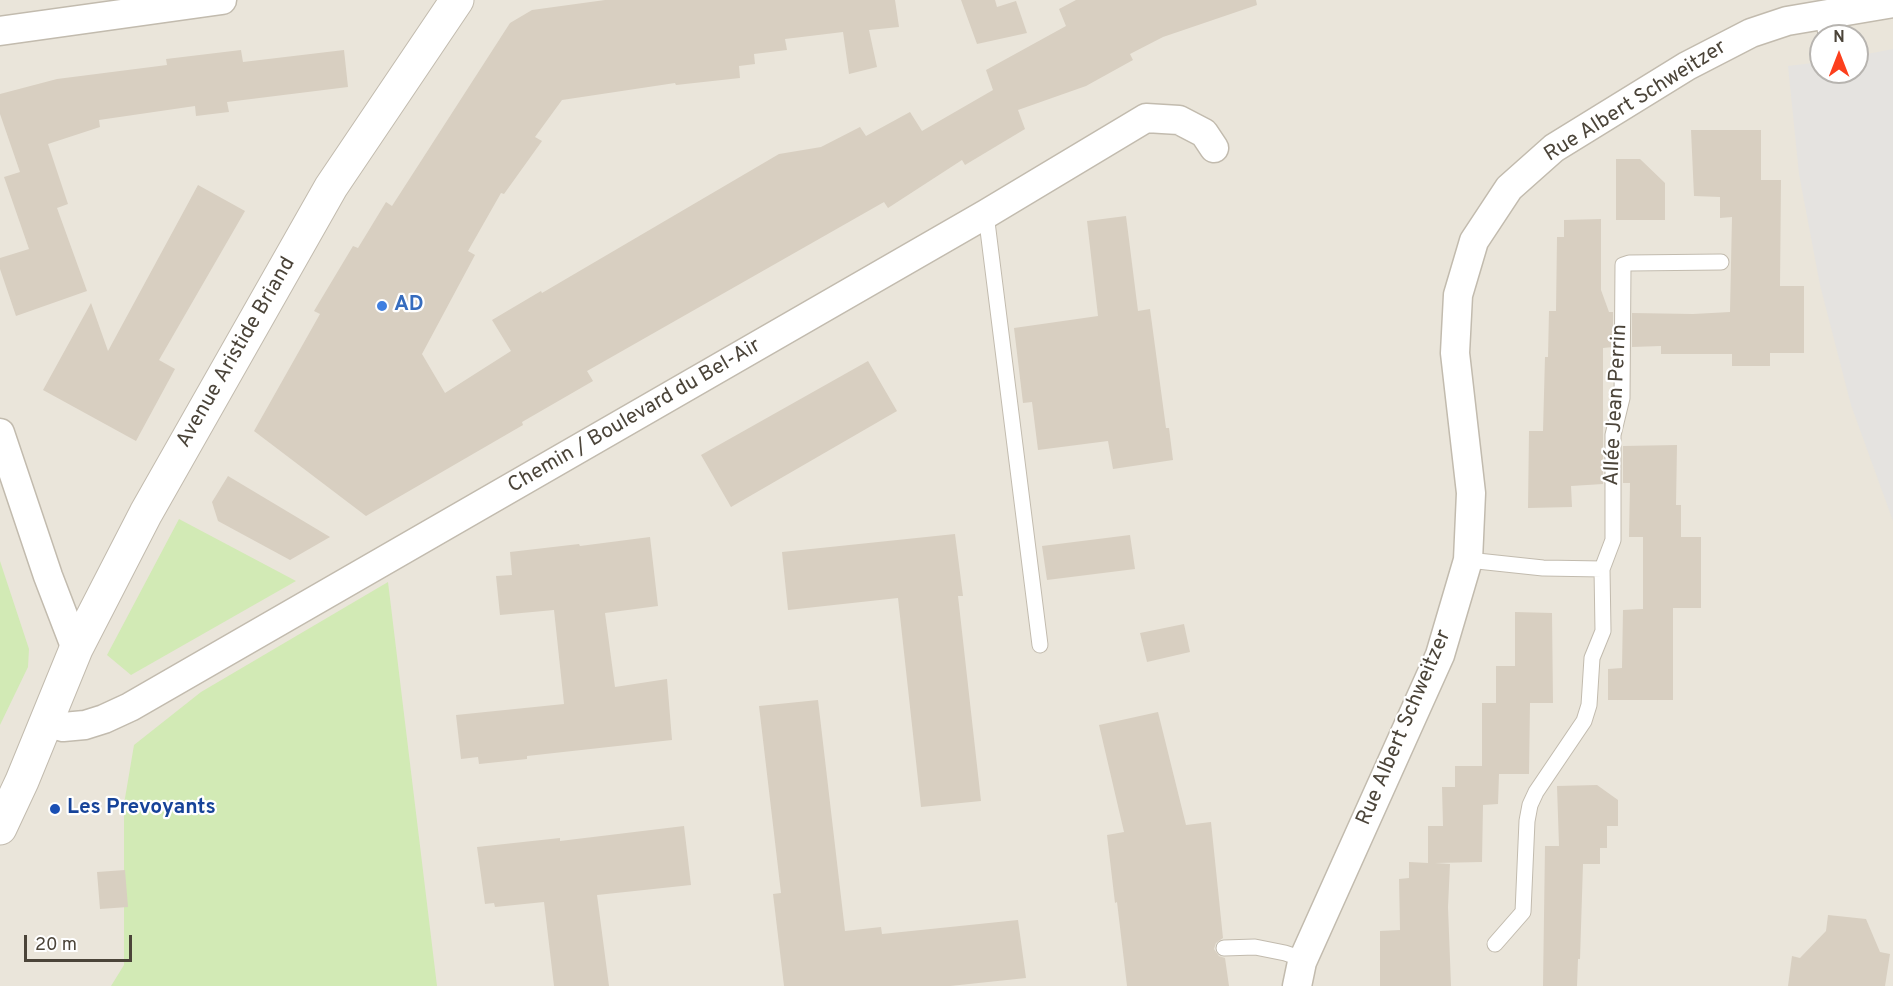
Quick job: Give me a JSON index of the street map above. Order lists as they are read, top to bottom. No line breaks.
{"streets":{"street":["Rue Albert Schweitzer","Avenue Aristide Briand","Chemin / Boulevard du Bel-Air"],"lane":["Allée Jean Perrin"]},"crossings":[["Avenue Aristide Briand","Chemin / Boulevard du Bel-Air"]],"places":["AD","Les Prevoyants"],"scale_bar":"20 m","north":"top"}
